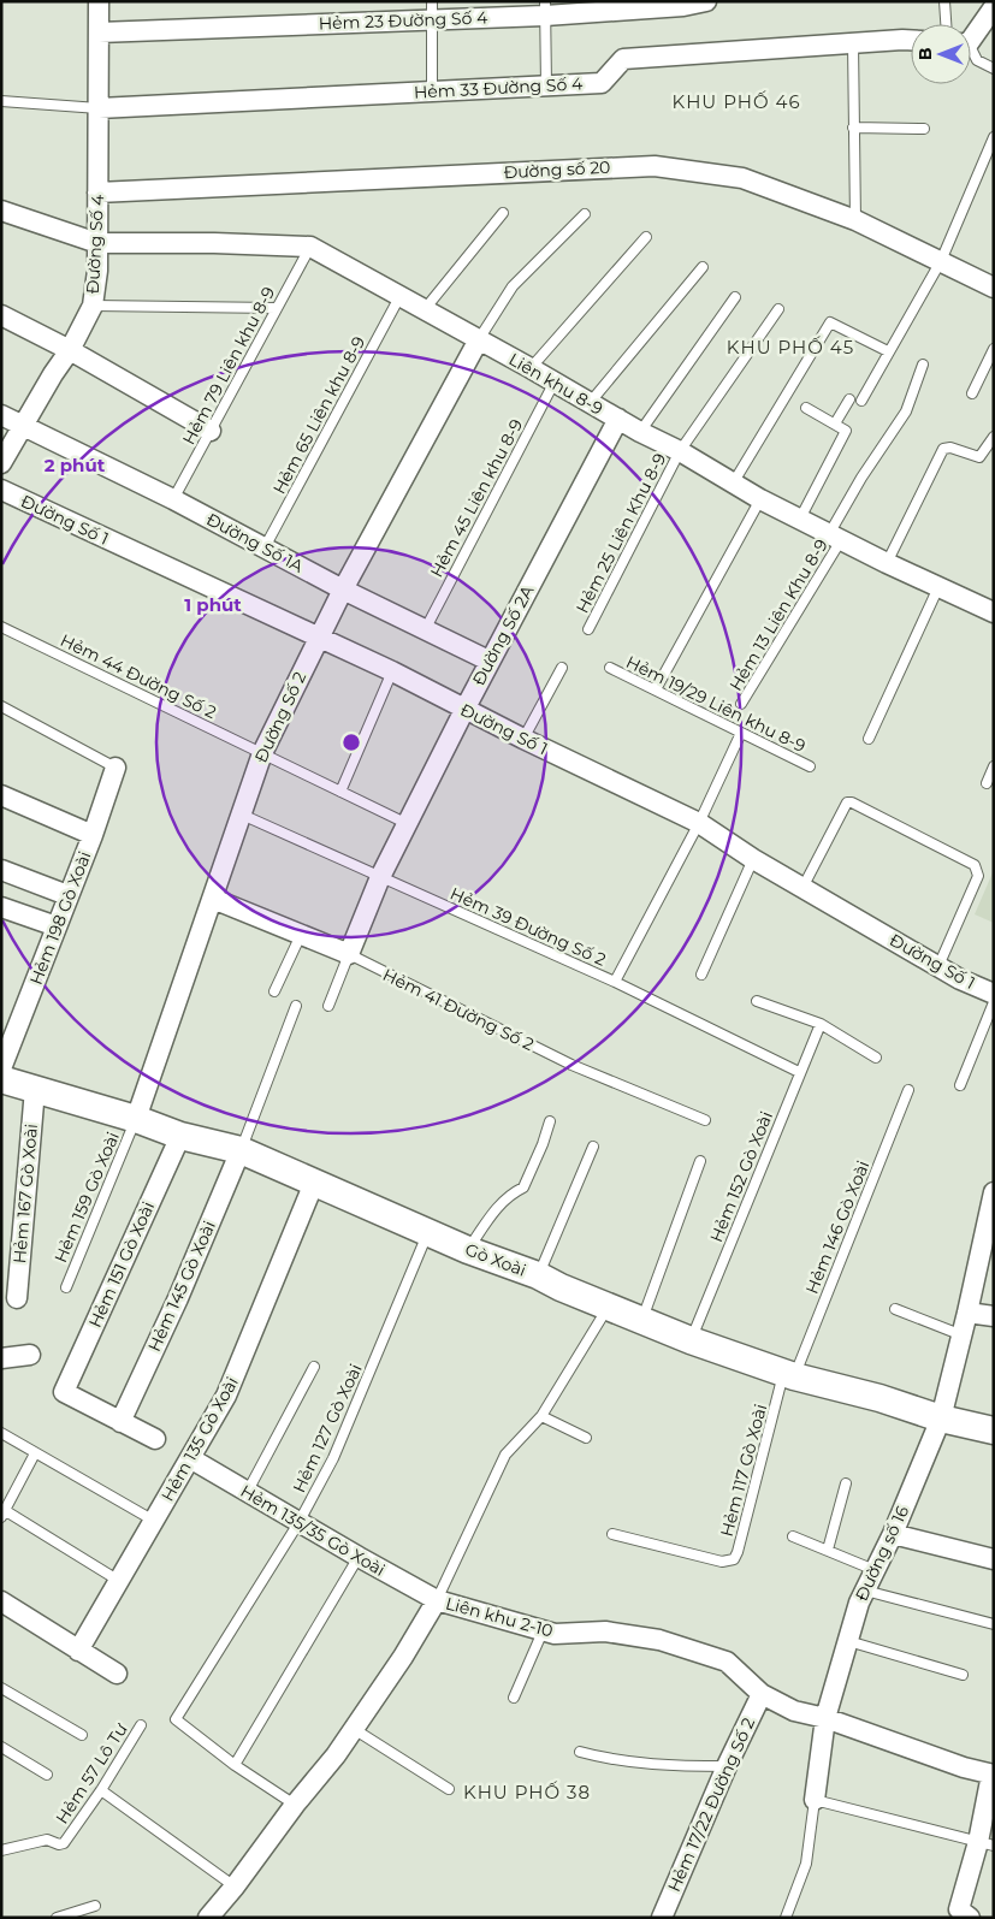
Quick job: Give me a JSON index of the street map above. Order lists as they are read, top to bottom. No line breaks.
{"streets":{"street":["Hẻm 23 Đường Số 4","Hẻm 33 Đường Số 4","Đường số 20","Đường Số 4","Liên khu 8-9","Đường Số 1","Đường Số 1A","Đường Số 2A","Đường Số 2","Hẻm 198 Gò Xoài","Hẻm 41 Đường Số 2","Hẻm 167 Gò Xoài","Gò Xoài","Hẻm 151 Gò Xoài","Hẻm 145 Gò Xoài","Hẻm 135 Gò Xoài","Hẻm 135/35 Gò Xoài","Đường số 16","Liên khu 2-10","Hẻm 17/22 Đường Số 2"],"lane":["Hẻm 79 Liên khu 8-9","Hẻm 65 Liên khu 8-9","Hẻm 45 Liên khu 8-9","Hẻm 25 Liên Khu 8-9","Hẻm 13 Liên Khu 8-9","Hẻm 44 Đường Số 2","Hẻm 19/29 Liên khu 8-9","Hẻm 39 Đường Số 2","Hẻm 152 Gò Xoài","Hẻm 159 Gò Xoài","Hẻm 146 Gò Xoài","Hẻm 127 Gò Xoài","Hẻm 117 Gò Xoài","Hẻm 57 Lô Tư"]},"crossings":[["Hẻm 23 Đường Số 4","Đường Số 4"],["Hẻm 33 Đường Số 4","Đường Số 4"],["Đường số 20","Đường Số 4"],["Đường Số 4","Liên khu 8-9"],["Đường Số 4","Đường Số 1A"],["Hẻm 79 Liên khu 8-9","Liên khu 8-9"],["Hẻm 79 Liên khu 8-9","Đường Số 1A"],["Liên khu 8-9","Hẻm 65 Liên khu 8-9"],["Liên khu 8-9","Hẻm 45 Liên khu 8-9"],["Liên khu 8-9","Hẻm 25 Liên Khu 8-9"],["Liên khu 8-9","Hẻm 13 Liên Khu 8-9"],["Liên khu 8-9","Đường Số 2A"],["Liên khu 8-9","Đường Số 2"],["Hẻm 65 Liên khu 8-9","Đường Số 1A"],["Hẻm 45 Liên khu 8-9","Đường Số 1A"],["Đường Số 1","Đường Số 2A"],["Đường Số 1","Đường Số 2"],["Đường Số 1A","Đường Số 2A"],["Đường Số 1A","Đường Số 2"],["Đường Số 2A","Hẻm 44 Đường Số 2"],["Đường Số 2A","Hẻm 39 Đường Số 2"],["Đường Số 2A","Hẻm 41 Đường Số 2"],["Hẻm 44 Đường Số 2","Đường Số 2"],["Đường Số 2","Hẻm 39 Đường Số 2"],["Đường Số 2","Hẻm 41 Đường Số 2"],["Đường Số 2","Hẻm 159 Gò Xoài"],["Đường Số 2","Gò Xoài"],["Hẻm 39 Đường Số 2","Hẻm 152 Gò Xoài"],["Hẻm 152 Gò Xoài","Gò Xoài"],["Hẻm 167 Gò Xoài","Gò Xoài"],["Hẻm 159 Gò Xoài","Gò Xoài"],["Hẻm 146 Gò Xoài","Gò Xoài"],["Hẻm 146 Gò Xoài","Hẻm 117 Gò Xoài"],["Gò Xoài","Hẻm 151 Gò Xoài"],["Gò Xoài","Hẻm 145 Gò Xoài"],["Gò Xoài","Hẻm 127 Gò Xoài"],["Gò Xoài","Hẻm 135 Gò Xoài"],["Gò Xoài","Hẻm 117 Gò Xoài"],["Gò Xoài","Đường số 16"],["Hẻm 151 Gò Xoài","Hẻm 145 Gò Xoài"],["Hẻm 127 Gò Xoài","Hẻm 135/35 Gò Xoài"],["Hẻm 135 Gò Xoài","Hẻm 135/35 Gò Xoài"],["Hẻm 135/35 Gò Xoài","Liên khu 2-10"],["Đường số 16","Liên khu 2-10"],["Liên khu 2-10","Hẻm 17/22 Đường Số 2"]],"districts":["KHU PHỐ 46","KHU PHỐ 45","KHU PHỐ 38"],"north":"left","rings":["2 phút","1 phút"]}
